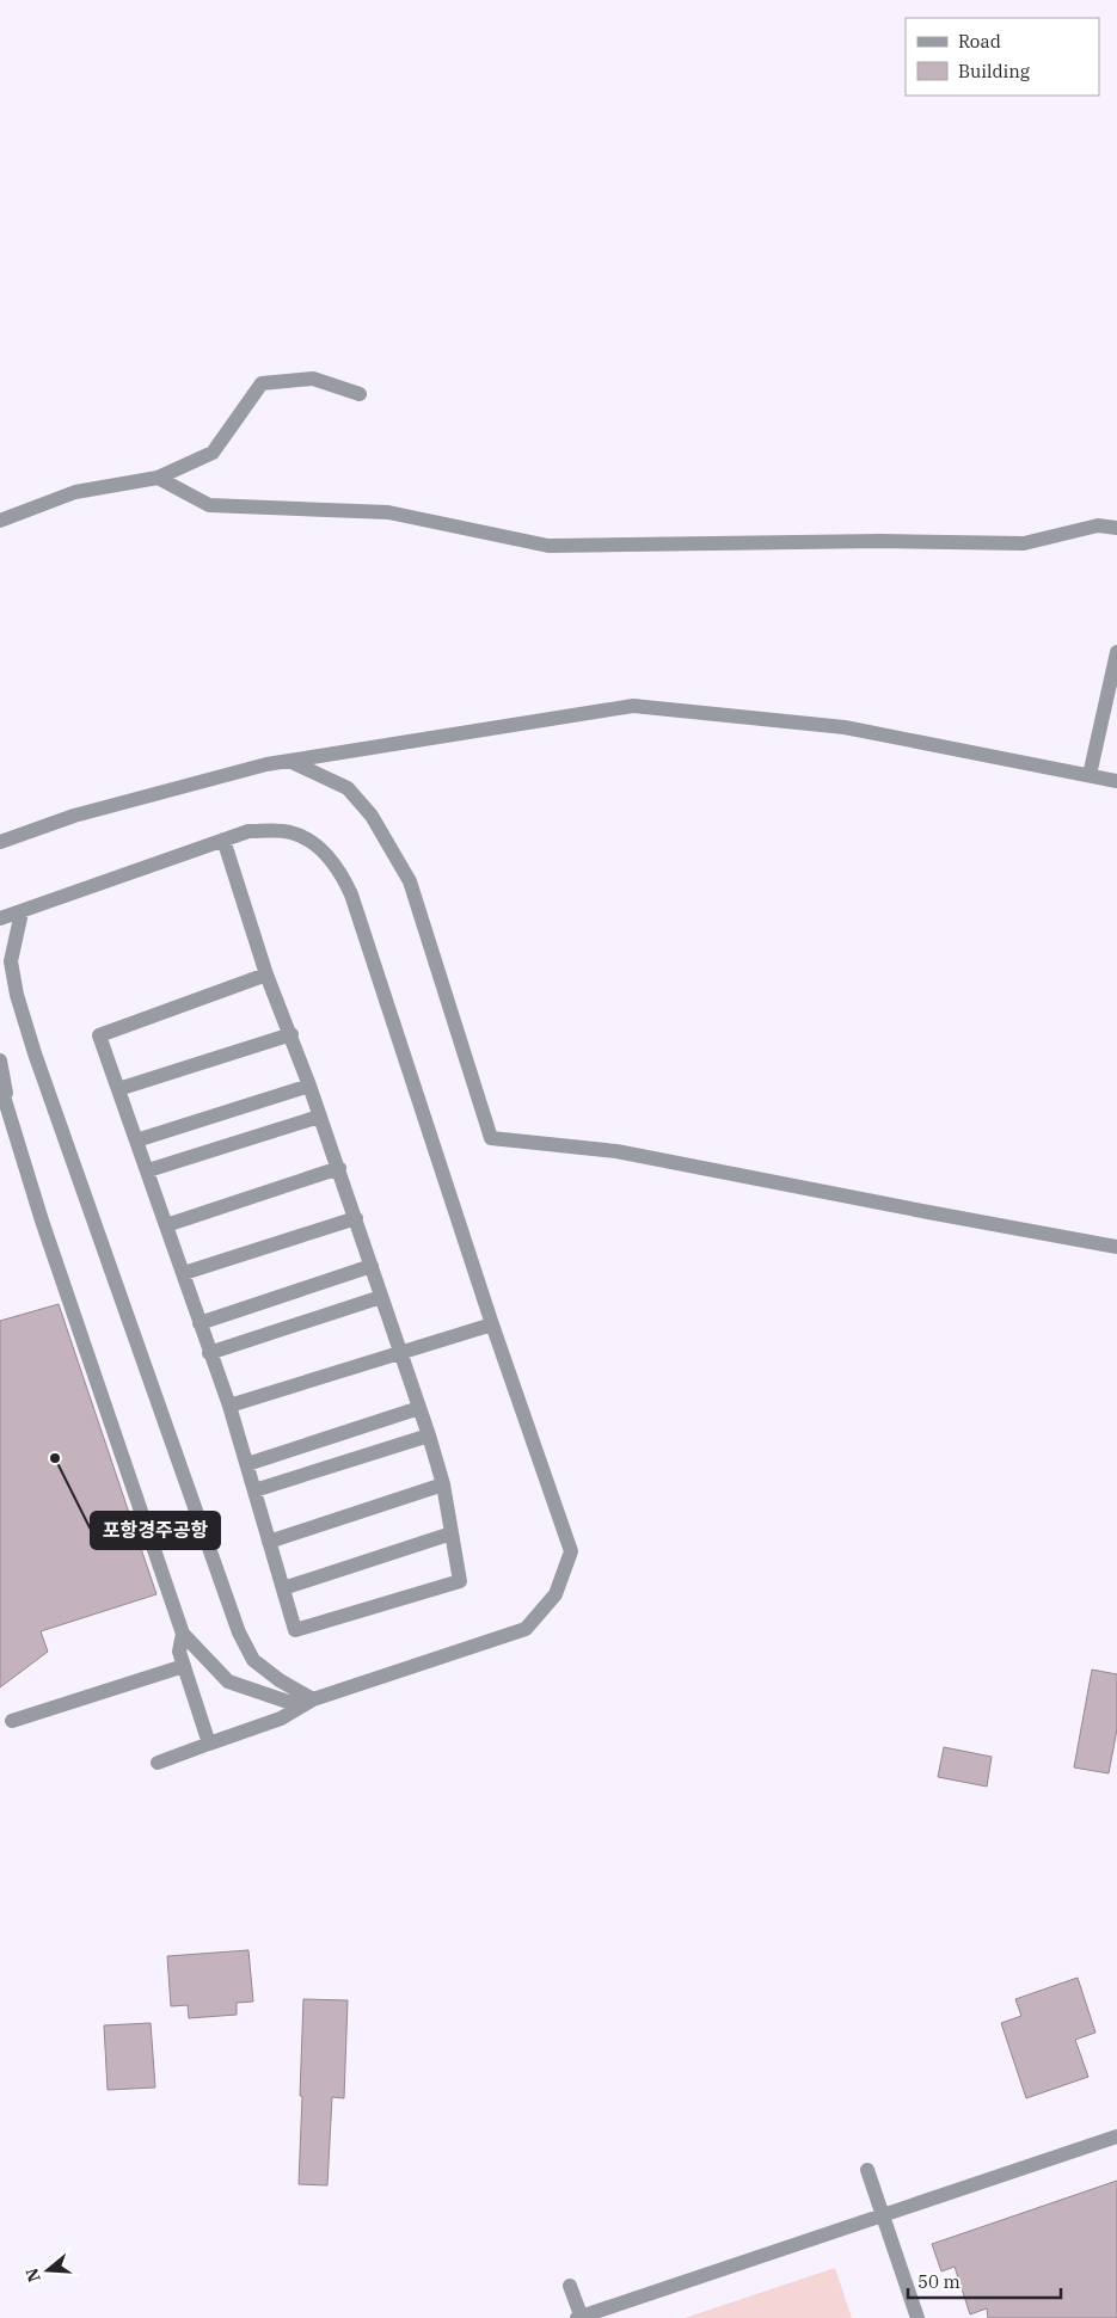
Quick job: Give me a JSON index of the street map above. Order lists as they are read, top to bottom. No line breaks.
{"places":["포항경주공항"],"legend":["Road","Building"],"scale_bar":"50 m","north":"left"}
